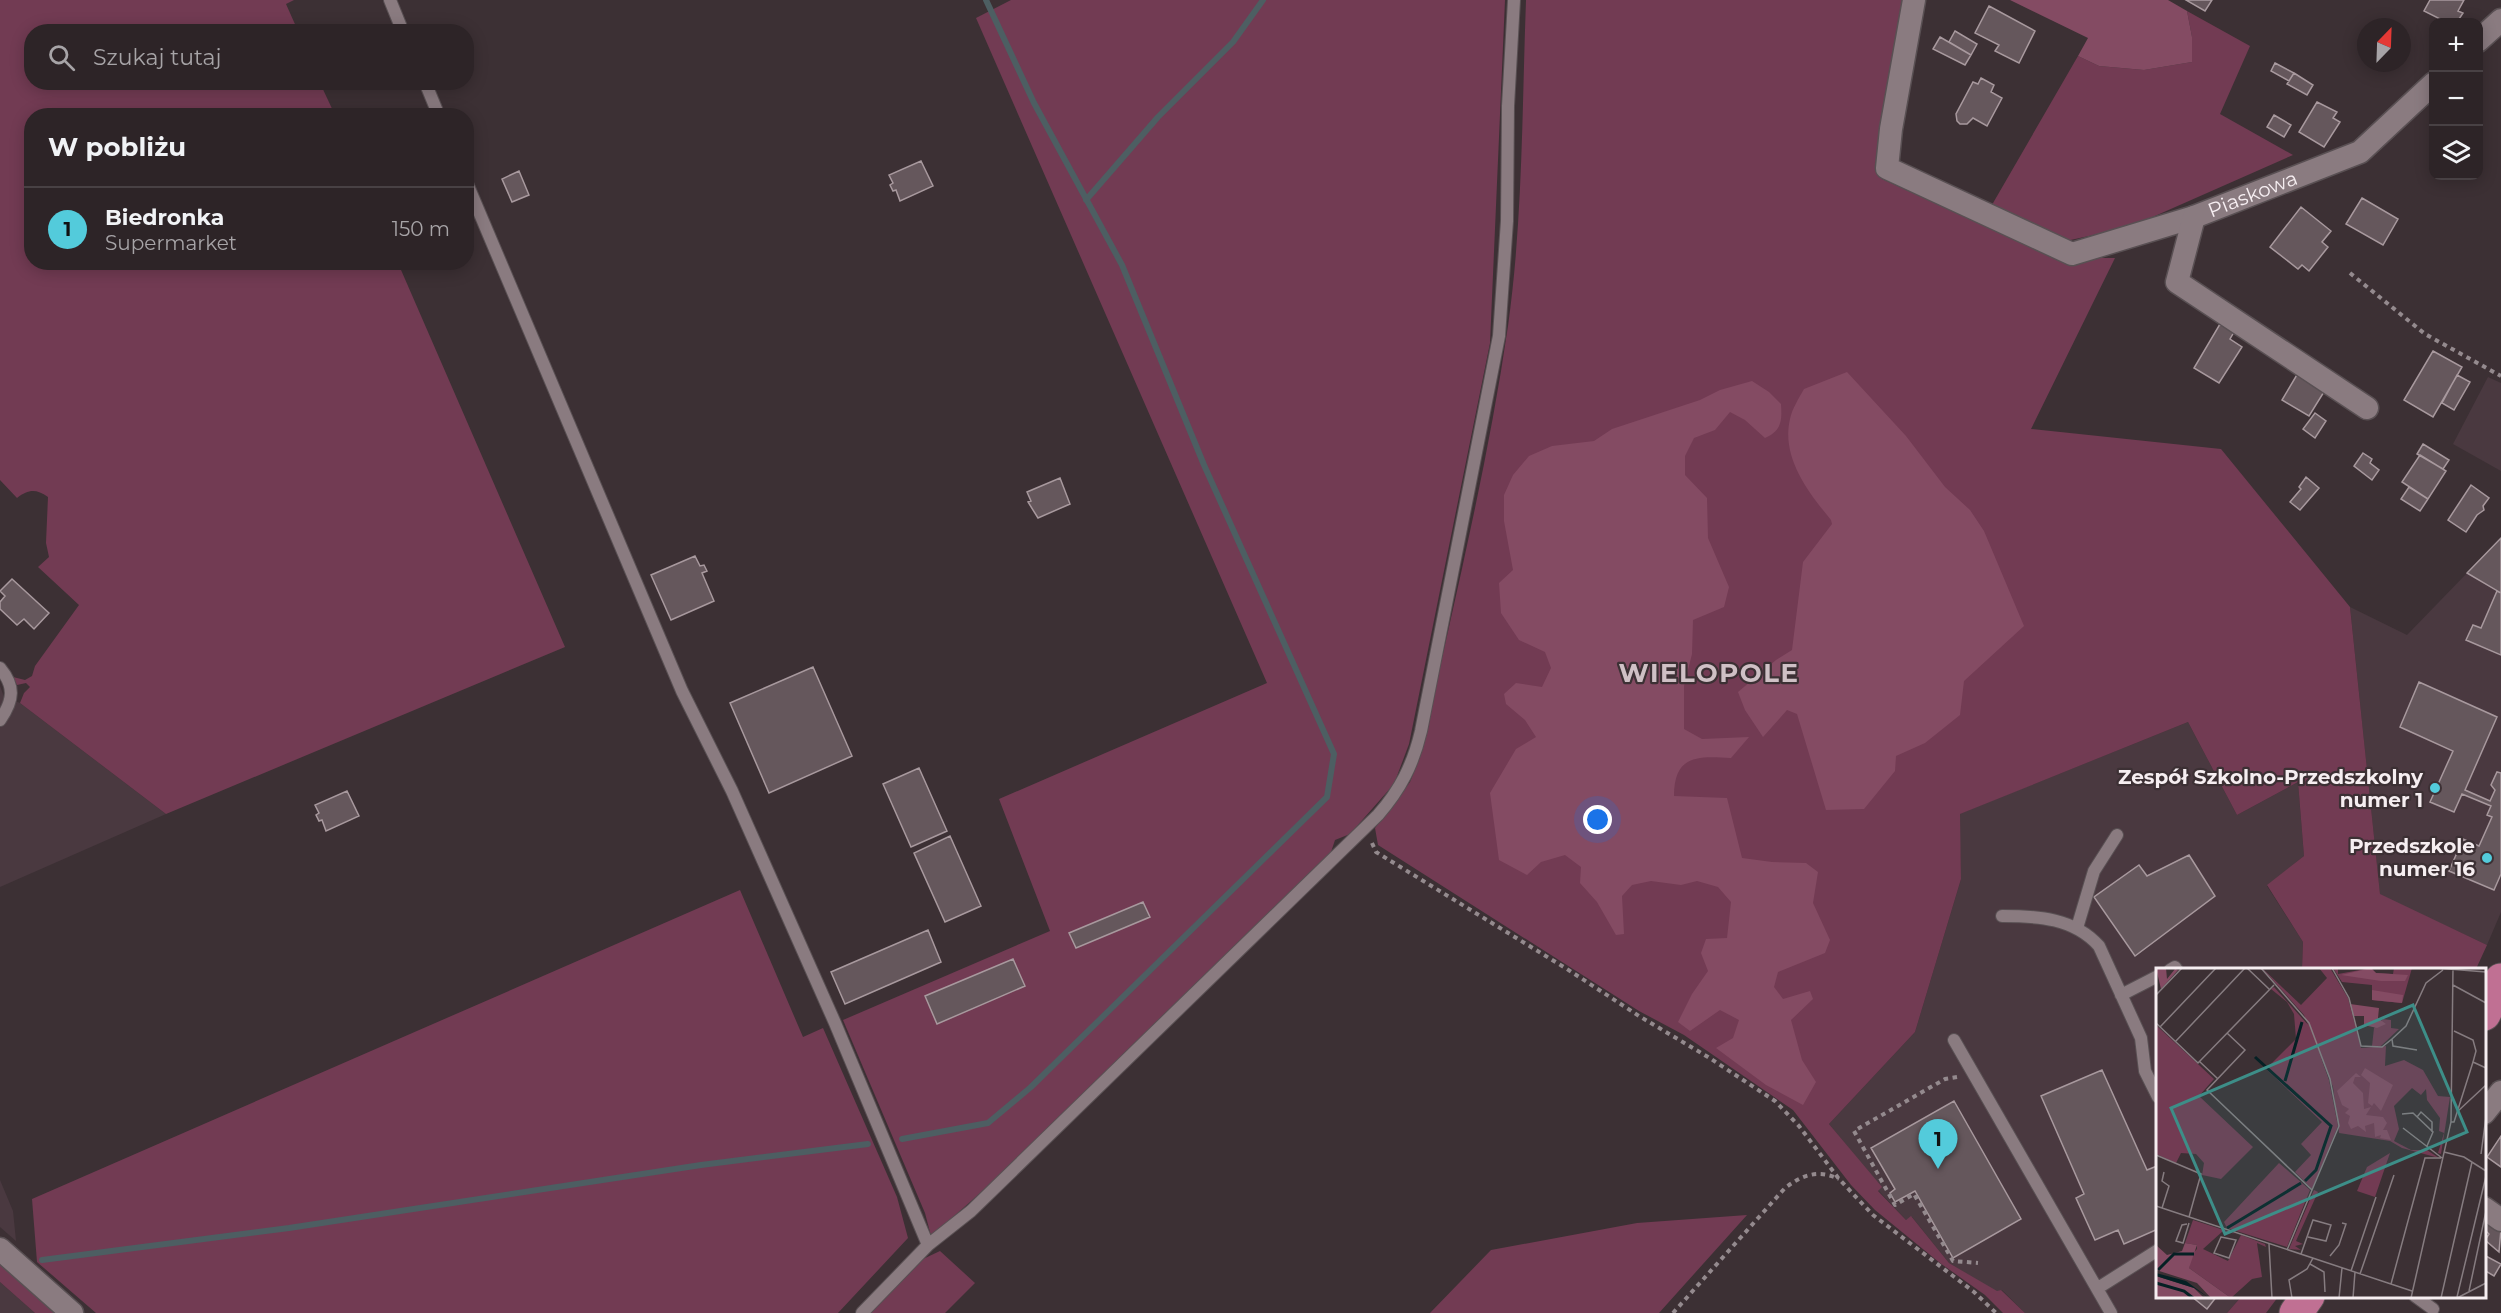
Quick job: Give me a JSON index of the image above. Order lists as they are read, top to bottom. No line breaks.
{"streets":{"street":["Piaskowa"]},"districts":["WIELOPOLE"],"places":["Zespół Szkolno-Przedszkolny numer 1","Przedszkole numer 16"],"north":"top right","page":{"map_buttons":["+","−"],"search":"Szukaj tutaj","heading":"W pobliżu","list":[{"mark":"1","name":"Biedronka","note":"Supermarket","value":"150 m"}],"pins":"1"}}
